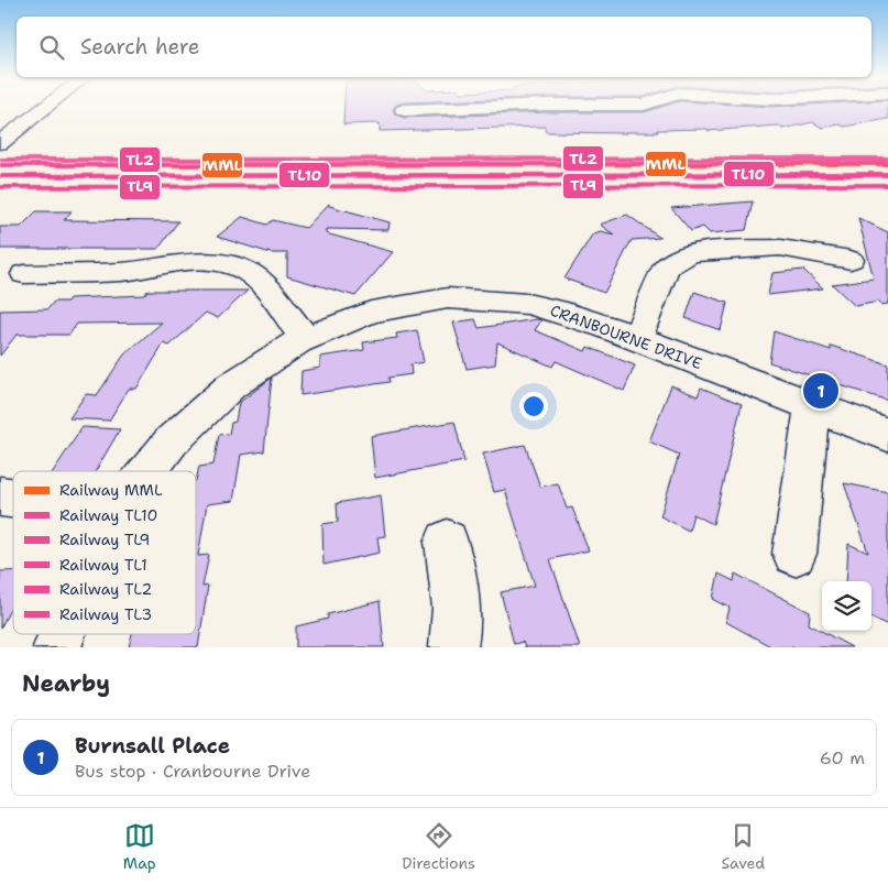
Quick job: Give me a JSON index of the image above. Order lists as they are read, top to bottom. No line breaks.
{"streets":{"street":["CRANBOURNE DRIVE"]},"lines":["rail line TL2","rail line TL1","rail line MML","rail line TL10","rail line TL3","rail line TL9"],"legend":["Railway MML","Railway TL10","Railway TL9","Railway TL1","Railway TL2","Railway TL3"],"page":{"search":"Search here","pins":"1","heading":"Nearby","list":[{"mark":"1","name":"Burnsall Place","note":"Bus stop · Cranbourne Drive","value":"60 m"}],"nav":["Map","Directions","Saved"]}}
